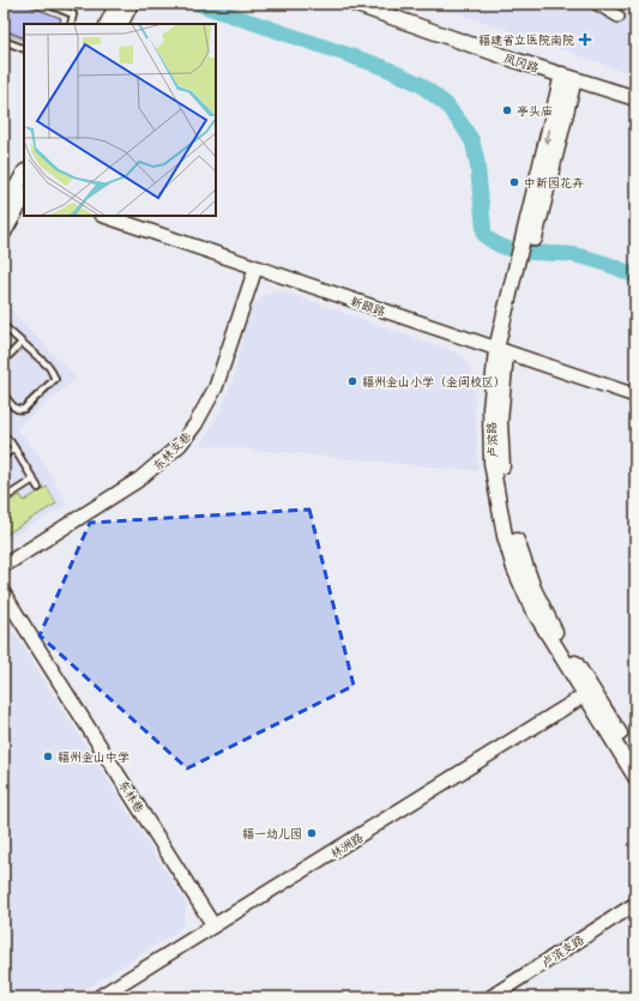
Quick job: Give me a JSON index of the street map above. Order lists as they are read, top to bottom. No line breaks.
{"streets":{"main road":["凤冈路","卢滨路"],"street":["新颐路","东林支巷","东林巷","林洲路","卢滨支路"]},"crossings":[["凤冈路","卢滨路"],["新颐路","卢滨路"],["新颐路","东林支巷"],["卢滨路","林洲路"],["东林巷","林洲路"]],"places":{"health":["福建省立医院南院"],"other":["亭头庙","中新园花卉","福州金山小学（金闽校区）","福州金山中学","福一幼儿园"]}}
